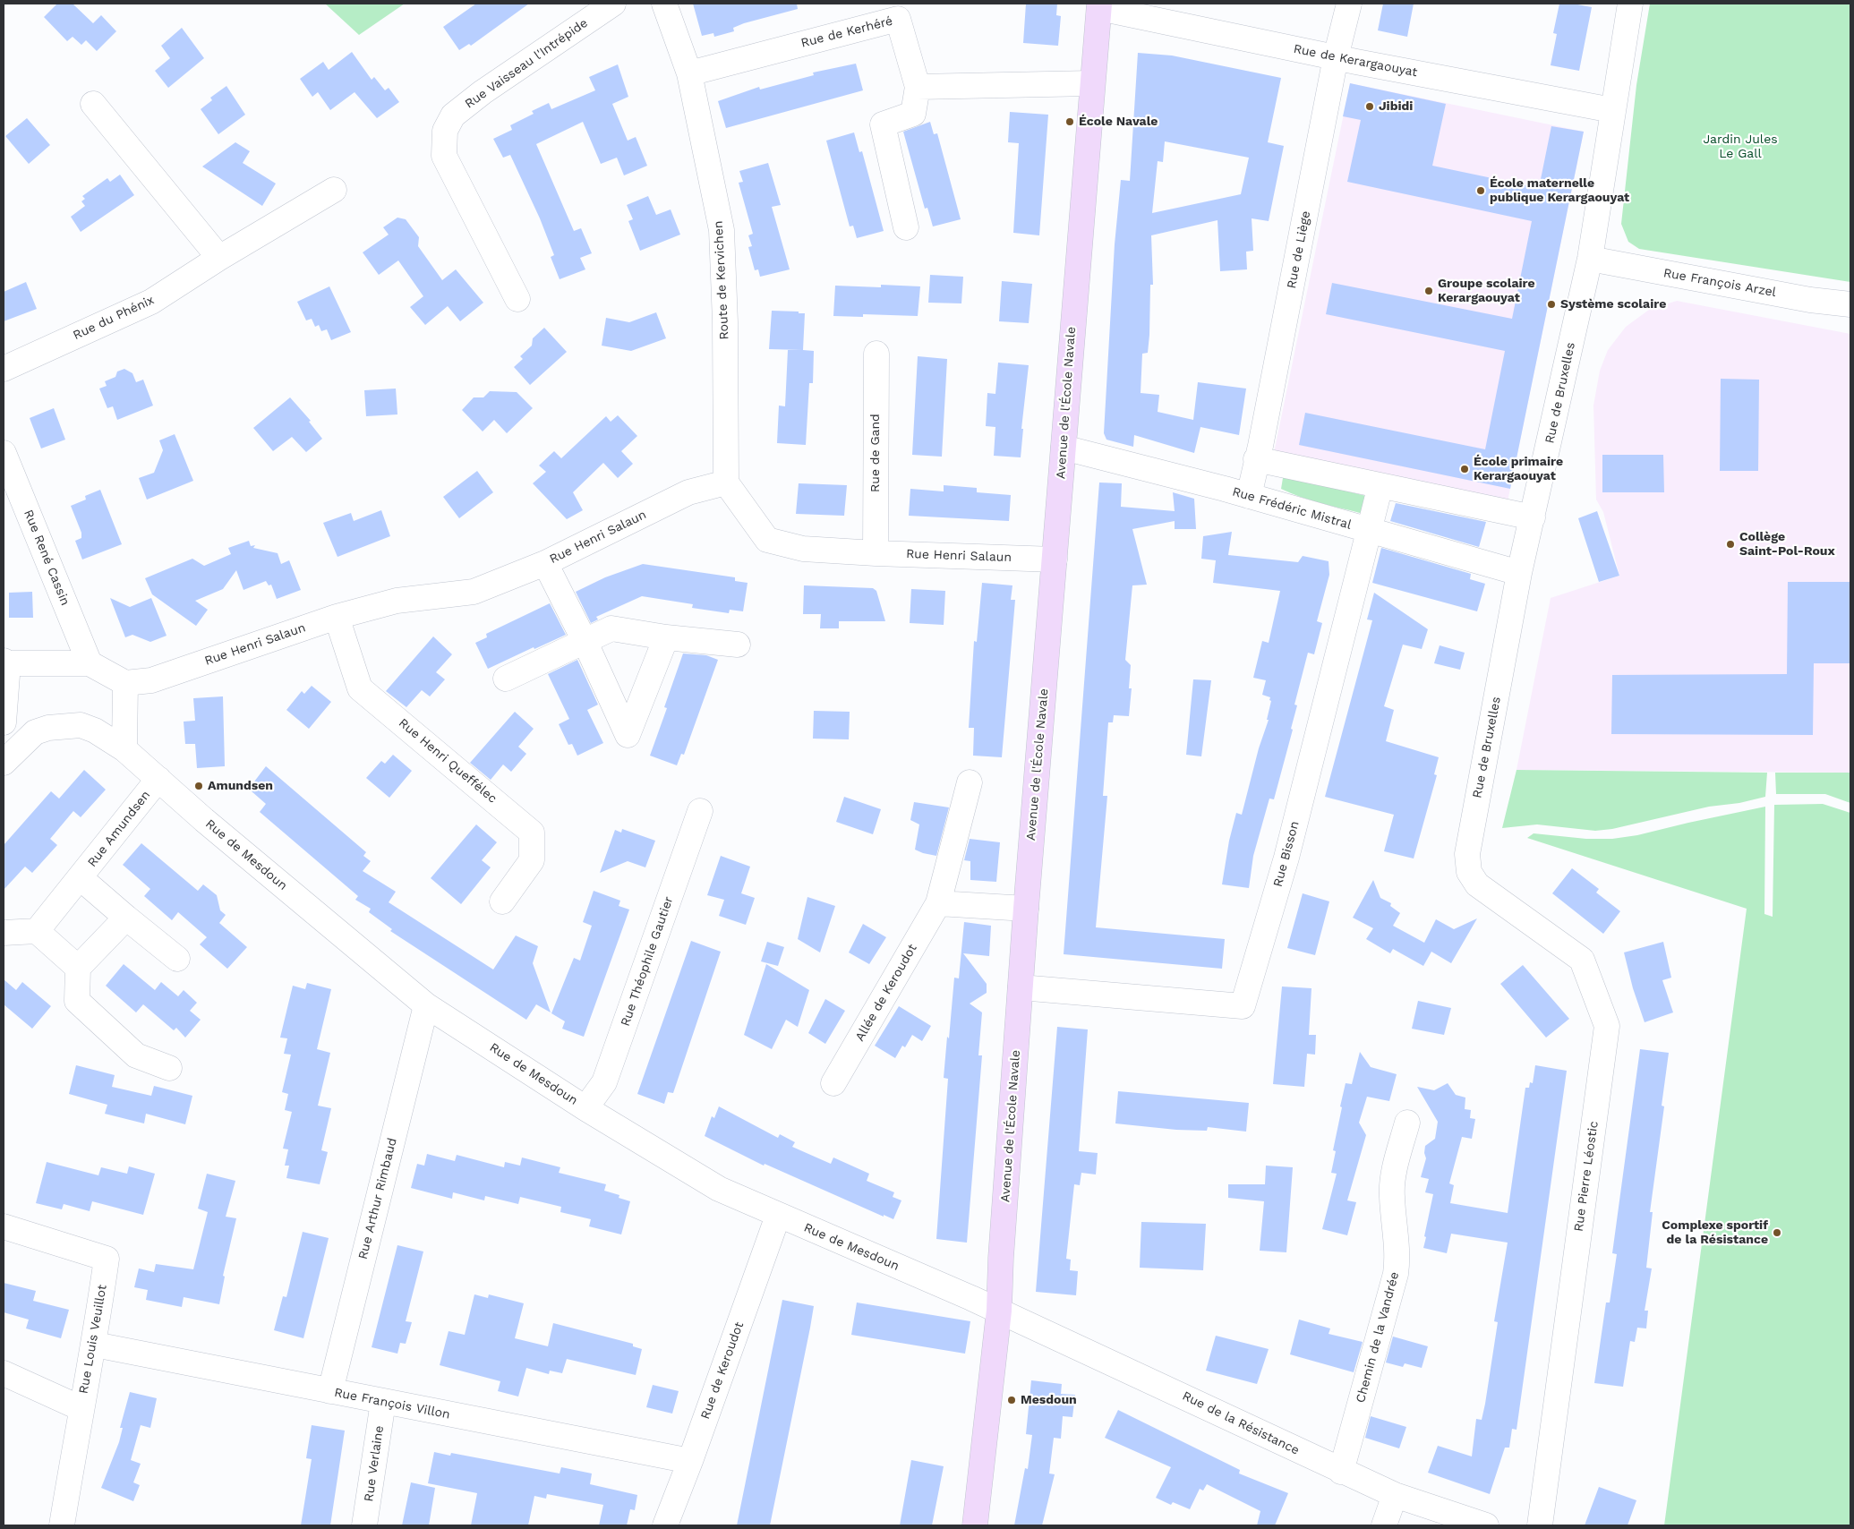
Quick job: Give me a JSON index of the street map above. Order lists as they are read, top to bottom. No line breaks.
{"streets":{"street":["Rue de Kerhéré","Rue de Kerargaouyat","Rue Vaisseau l'Intrépide","Rue de Liège","Route de Kervichen","Rue François Arzel","Rue du Phénix","Rue de Bruxelles","Avenue de l'École Navale","Rue de Gand","Rue Frédéric Mistral","Rue Henri Salaun","Rue René Cassin","Rue Henri Queffélec","Rue Amundsen","Rue Bisson","Rue de Mesdoun","Rue Théophile Gautier","Allée de Keroudot","Rue Pierre Léostic","Rue Arthur Rimbaud","Chemin de la Vandrée","Rue Louis Veuillot","Rue de Keroudot","Rue François Villon","Rue de la Résistance","Rue Verlaine"]},"crossings":[["Rue de Kerhéré","Route de Kervichen"],["Rue de Kerargaouyat","Rue de Liège"],["Rue de Kerargaouyat","Rue de Bruxelles"],["Rue de Kerargaouyat","Avenue de l'École Navale"],["Rue de Liège","Rue Frédéric Mistral"],["Route de Kervichen","Rue Henri Salaun"],["Rue François Arzel","Rue de Bruxelles"],["Rue de Bruxelles","Rue Frédéric Mistral"],["Rue de Bruxelles","Rue Pierre Léostic"],["Avenue de l'École Navale","Rue Frédéric Mistral"],["Avenue de l'École Navale","Rue Henri Salaun"],["Avenue de l'École Navale","Rue Bisson"],["Avenue de l'École Navale","Rue de Mesdoun"],["Avenue de l'École Navale","Rue de la Résistance"],["Rue de Gand","Rue Henri Salaun"],["Rue Frédéric Mistral","Rue Bisson"],["Rue Henri Salaun","Rue Henri Queffélec"],["Rue Amundsen","Rue de Mesdoun"],["Rue de Mesdoun","Rue Théophile Gautier"],["Rue de Mesdoun","Rue Arthur Rimbaud"],["Rue de Mesdoun","Rue de Keroudot"],["Rue de Mesdoun","Rue de la Résistance"],["Rue Arthur Rimbaud","Rue François Villon"],["Chemin de la Vandrée","Rue de la Résistance"],["Rue Louis Veuillot","Rue François Villon"],["Rue de Keroudot","Rue François Villon"],["Rue François Villon","Rue Verlaine"]],"parks":["Jardin Jules Le Gall"],"places":["Jibidi","École Navale","École maternelle publique Kerargaouyat","Groupe scolaire Kerargaouyat","Système scolaire","École primaire Kerargaouyat","Collège Saint-Pol-Roux","Amundsen","Complexe sportif de la Résistance","Mesdoun"]}
